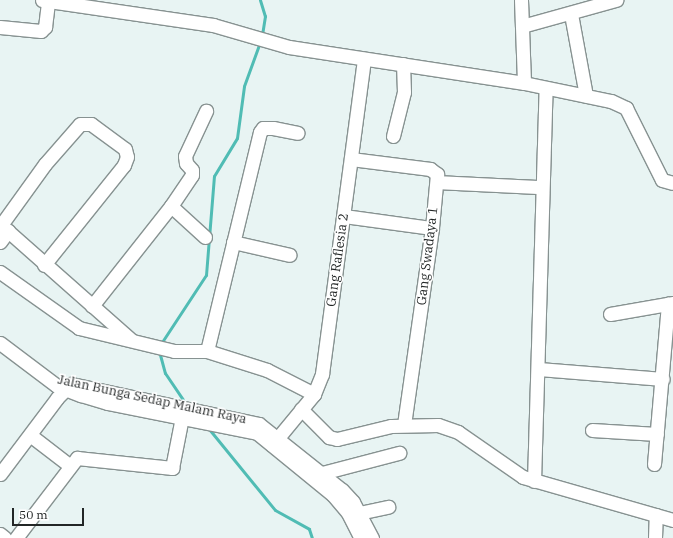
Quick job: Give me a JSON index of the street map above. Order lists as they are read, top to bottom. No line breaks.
{"streets":{"street":["Gang Swadaya 1","Gang Raflesia 2","Jalan Bunga Sedap Malam Raya"]},"crossings":[["Gang Raflesia 2","Jalan Bunga Sedap Malam Raya"]],"scale_bar":"50 m"}
